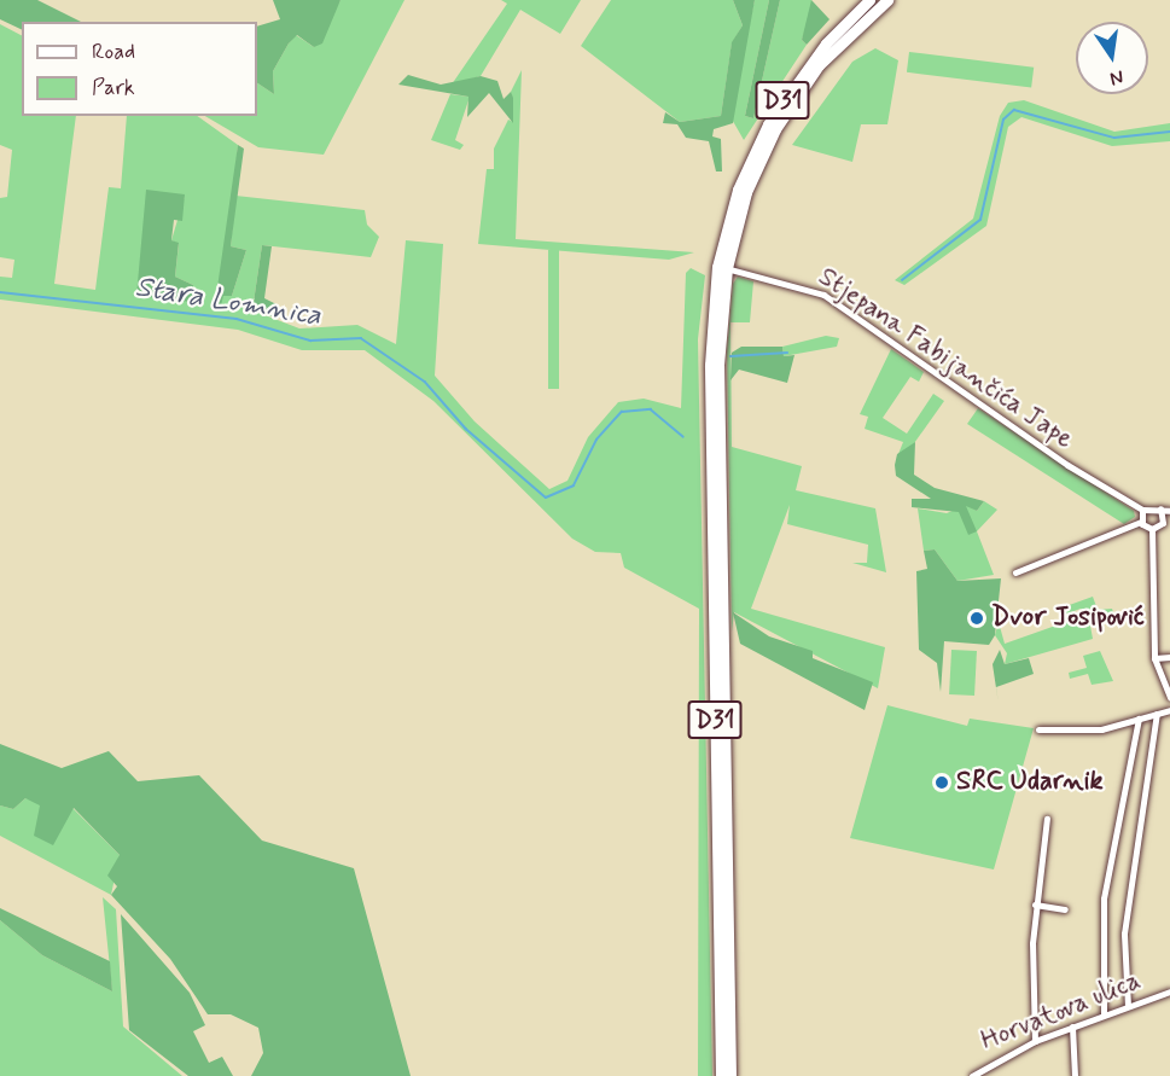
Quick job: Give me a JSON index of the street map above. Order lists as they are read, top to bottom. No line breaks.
{"streets":{"main road":["D31"],"street":["Stjepana Fabijančića Jape","Horvatova ulica"]},"crossings":[["D31","Stjepana Fabijančića Jape"]],"water":["Stara Lomnica"],"places":["Dvor Josipović","SRC Udarnik"],"legend":["Road","Park"],"north":"bottom"}
